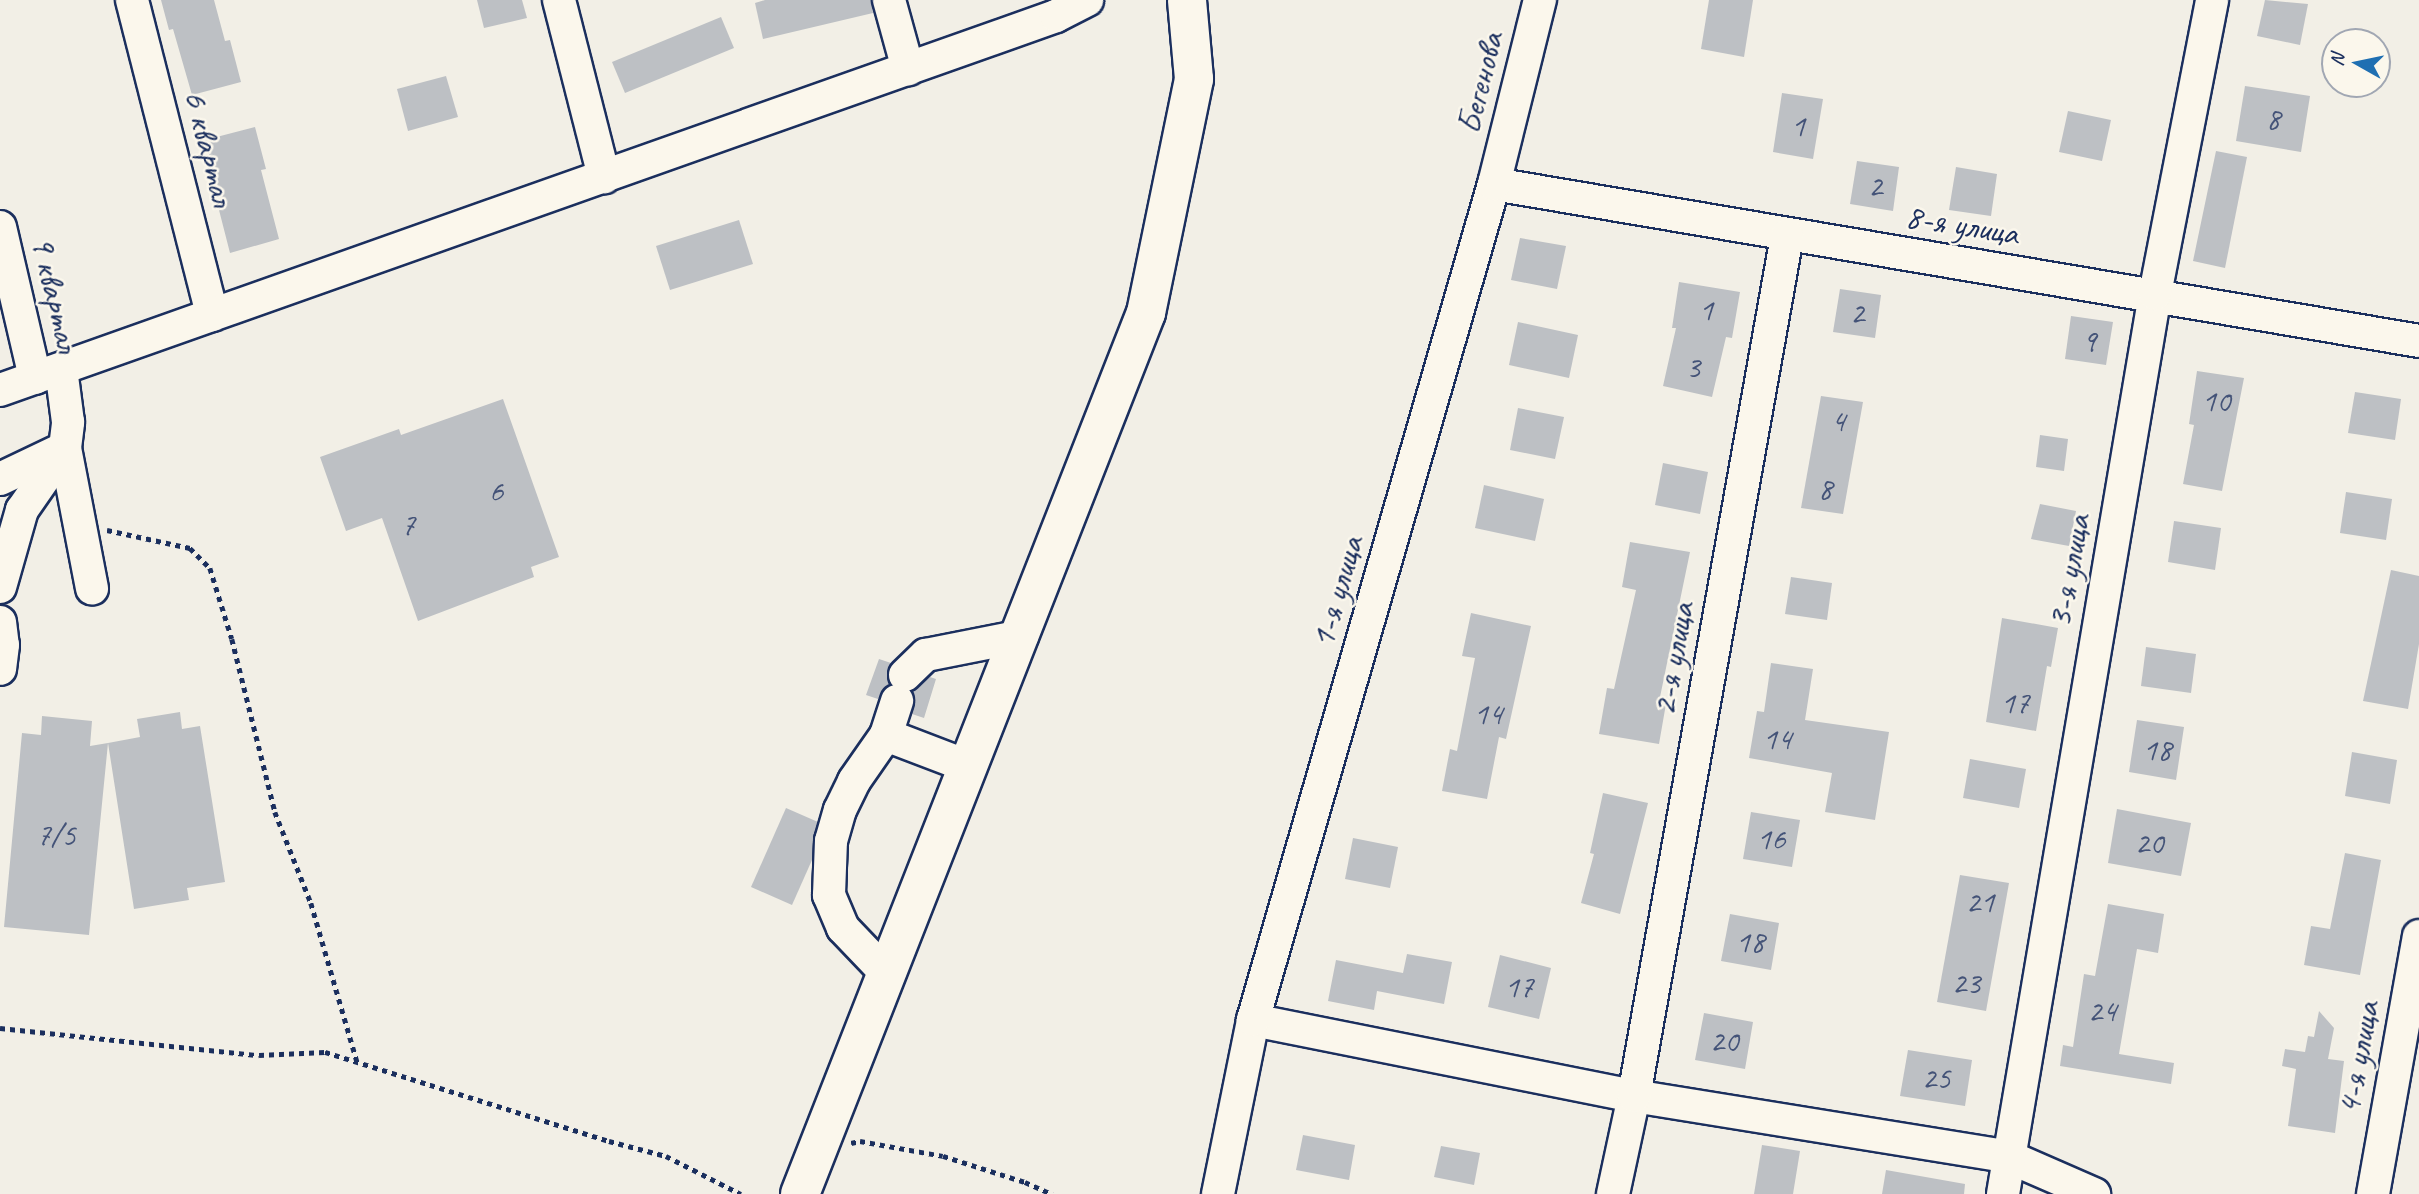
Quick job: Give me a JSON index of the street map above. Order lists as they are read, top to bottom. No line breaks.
{"streets":{"street":["Бегенова","6 квартал","8-я улица","9 квартал","3-я улица","1-я улица","2-я улица","4-я улица"]},"crossings":[["Бегенова","8-я улица"],["Бегенова","1-я улица"],["8-я улица","3-я улица"],["8-я улица","1-я улица"],["8-я улица","2-я улица"]],"house_numbers":["8","1","2","1","2","9","3","10","4","8","6","7","17","14","14","18","7/5","16","20","21","18","23","17","24","20","25"],"north":"left"}
